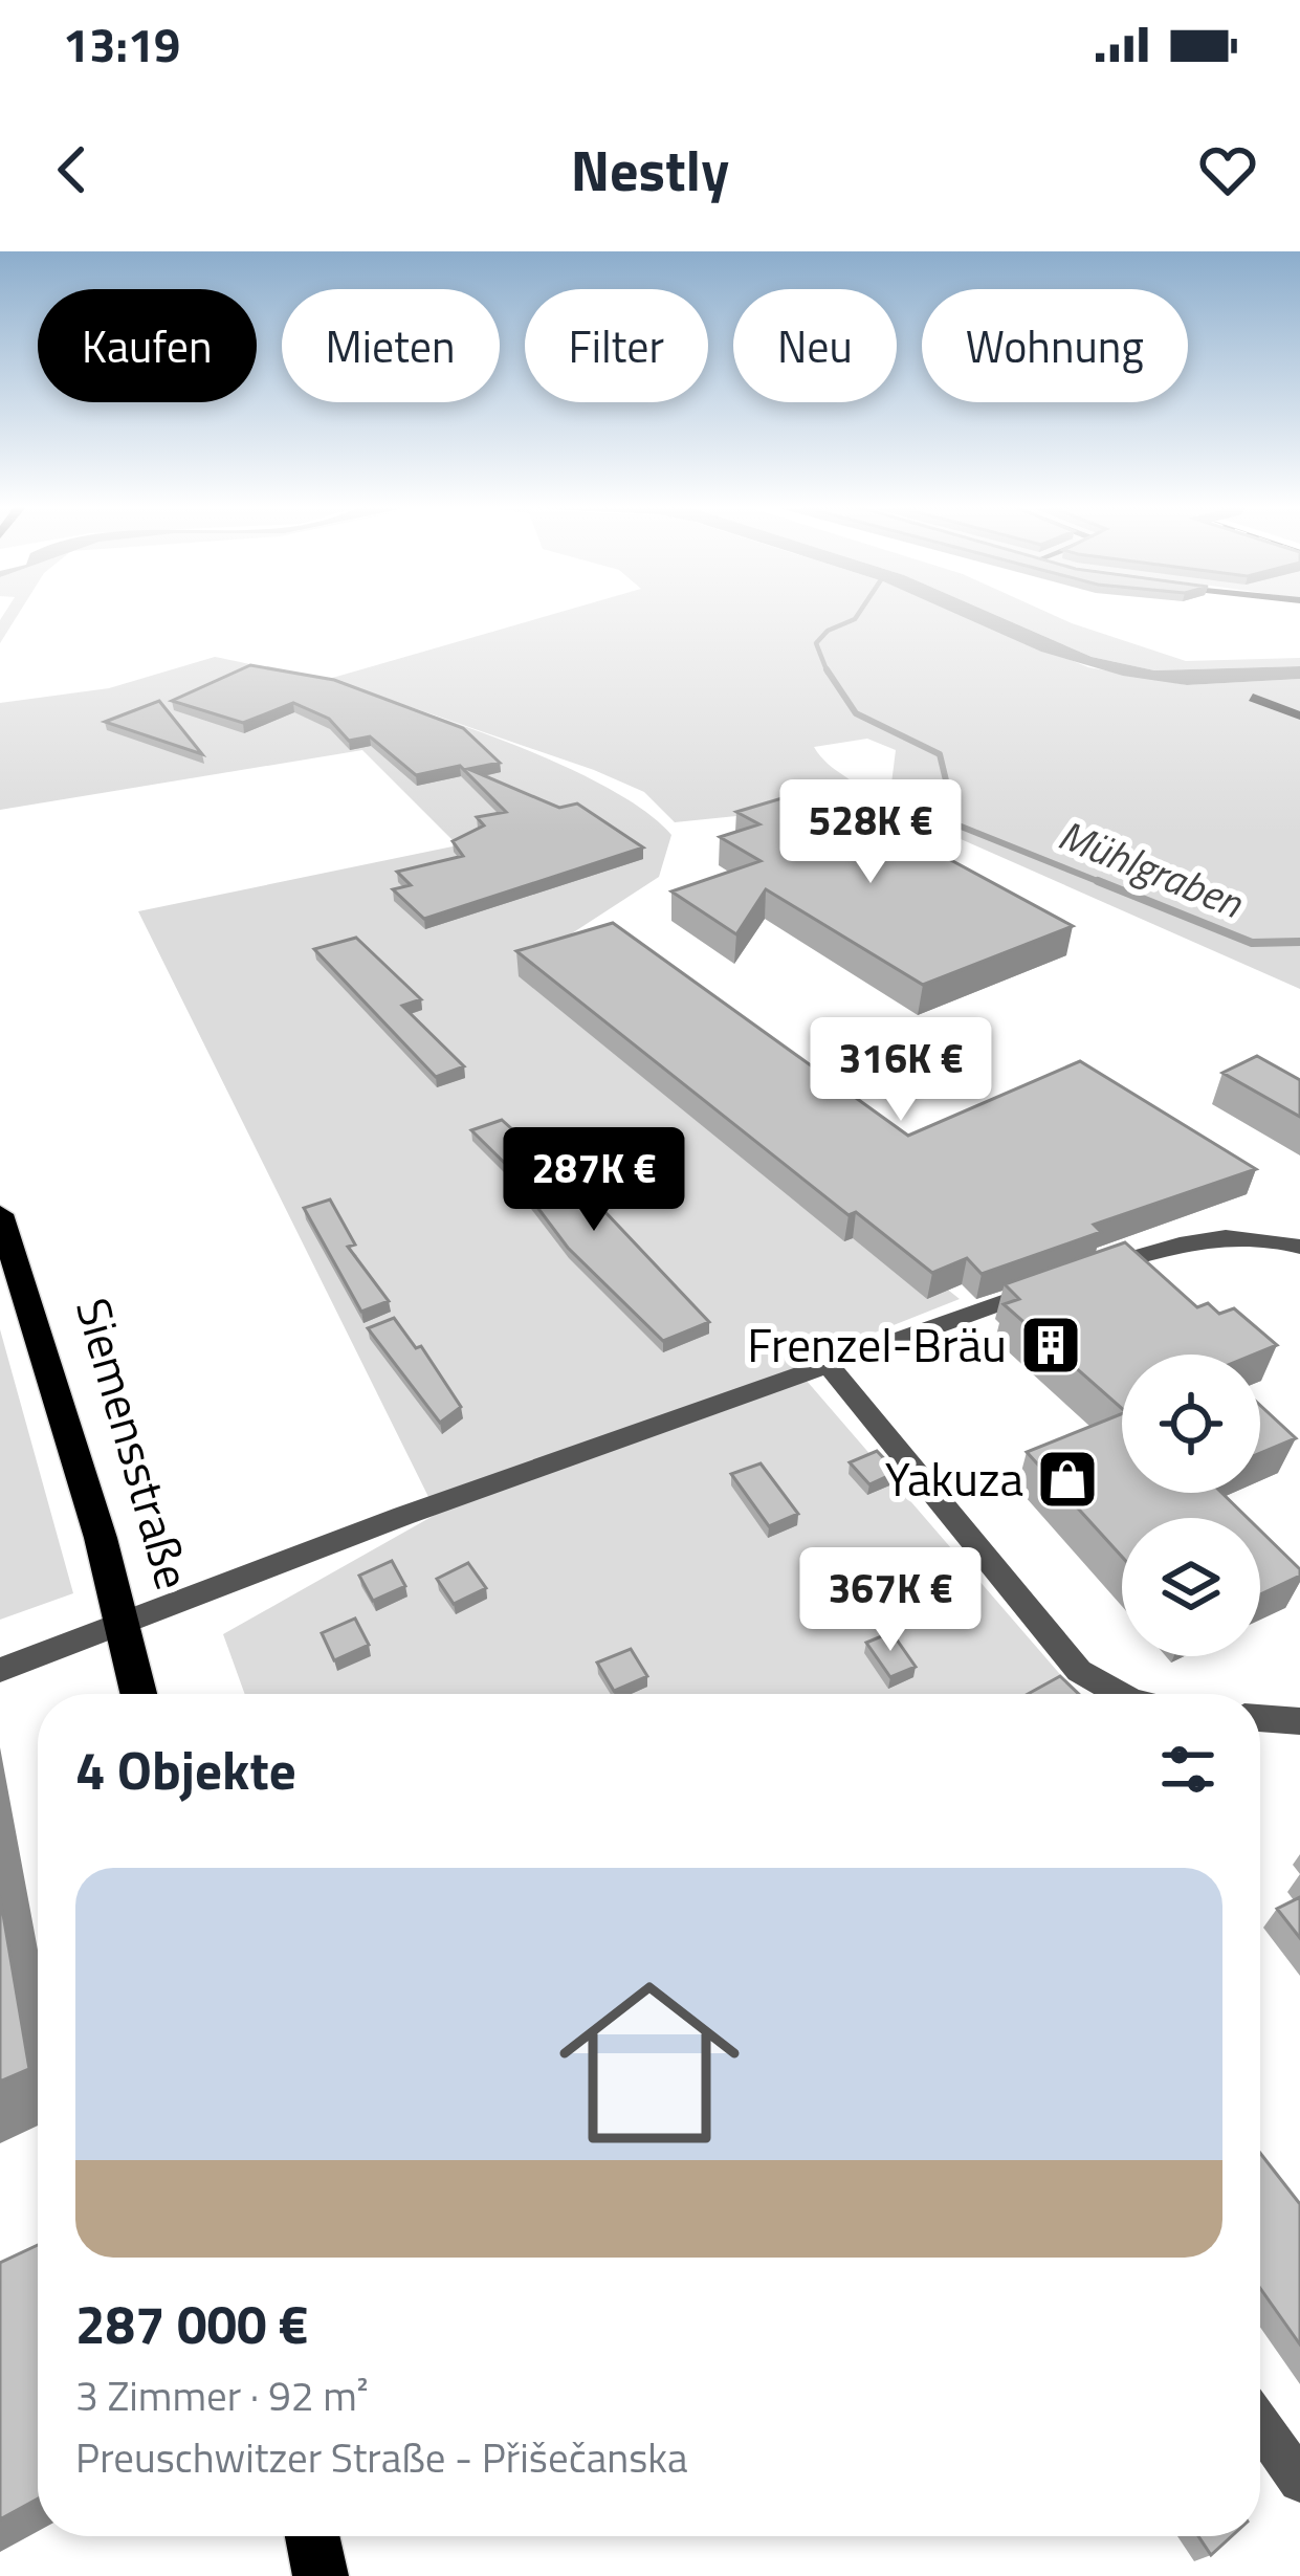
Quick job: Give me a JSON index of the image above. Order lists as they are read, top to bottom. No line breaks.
{"streets":{"main road":["Siemensstraße"]},"water":["Mühlgraben"],"places":{"building":["Frenzel-Bräu"],"shop":["Yakuza"]},"page":{"status":"13:19","header":"Nestly","chip":["Kaufen","Mieten","Filter","Neu","Wohnung"],"price":["528K €","316K €","287K €","367K €"],"heading":"4 Objekte","list":[{"name":"287 000 €","note":"3 Zimmer · 92 m² · Preuschwitzer Straße - Přišečanska"}]}}
